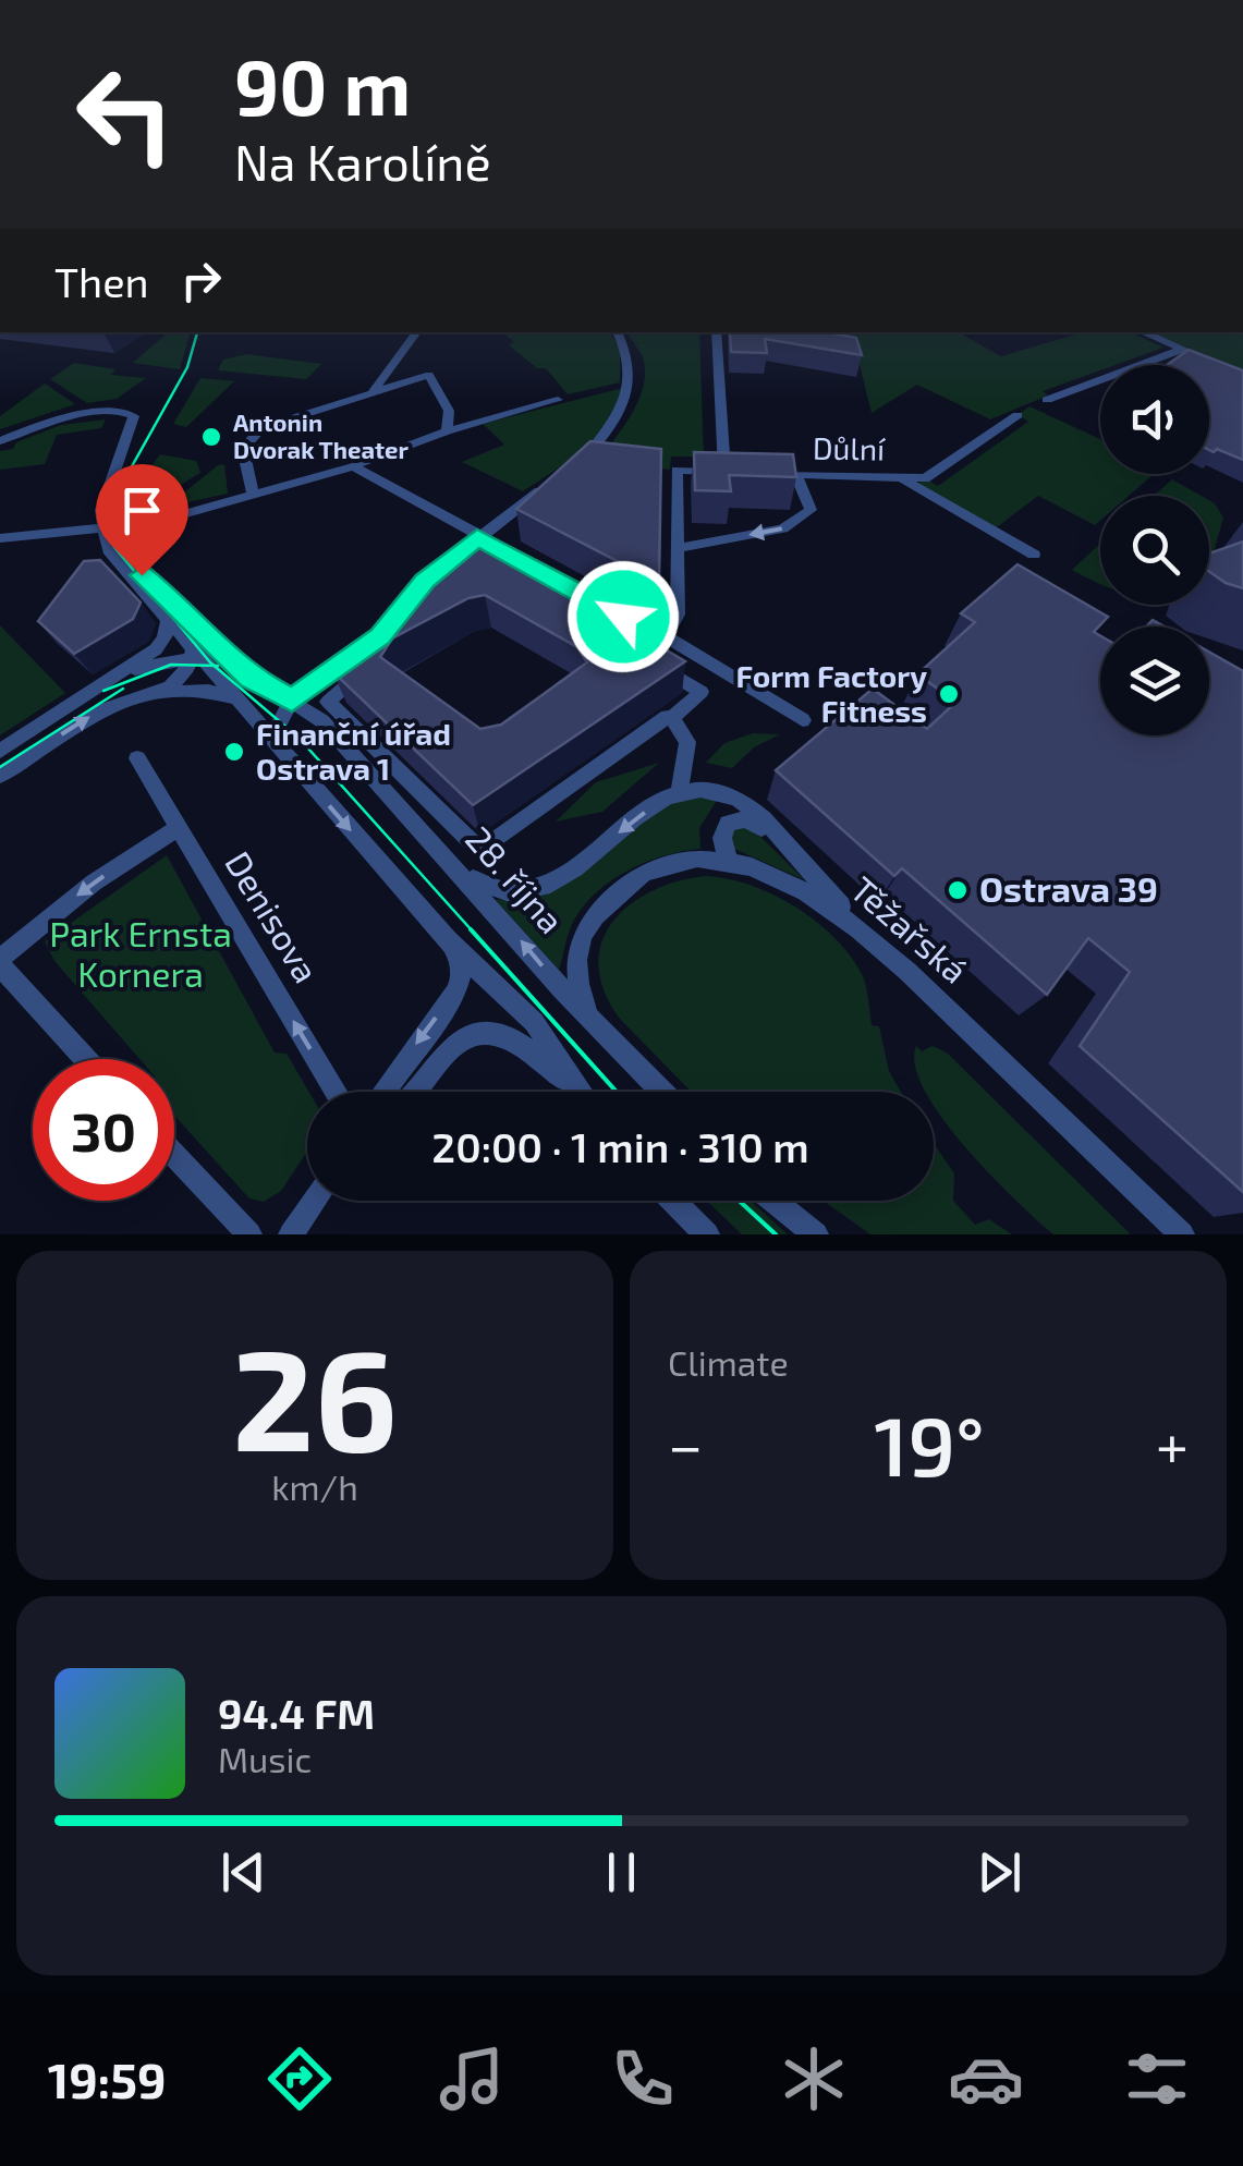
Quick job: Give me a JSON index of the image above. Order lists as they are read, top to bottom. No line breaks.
{"streets":{"street":["Důlní","28. října","Denisova","Těžařská"]},"crossings":[["28. října","Těžařská"]],"one_way":["Denisova"],"parks":["Park Ernsta Kornera"],"places":["Antonin Dvorak Theater","Form Factory Fitness","Finanční úřad Ostrava 1","Ostrava 39"],"page":{"turn":["90 m","Na Karolíně"],"then":"Then","limit":"30","trip":"20:00 · 1 min · 310 m","tile":[["26","km/h"],"Climate"],"heat":["−","19°","+"],"song":["94.4 FM","Music"],"tabs":"19:59"}}
